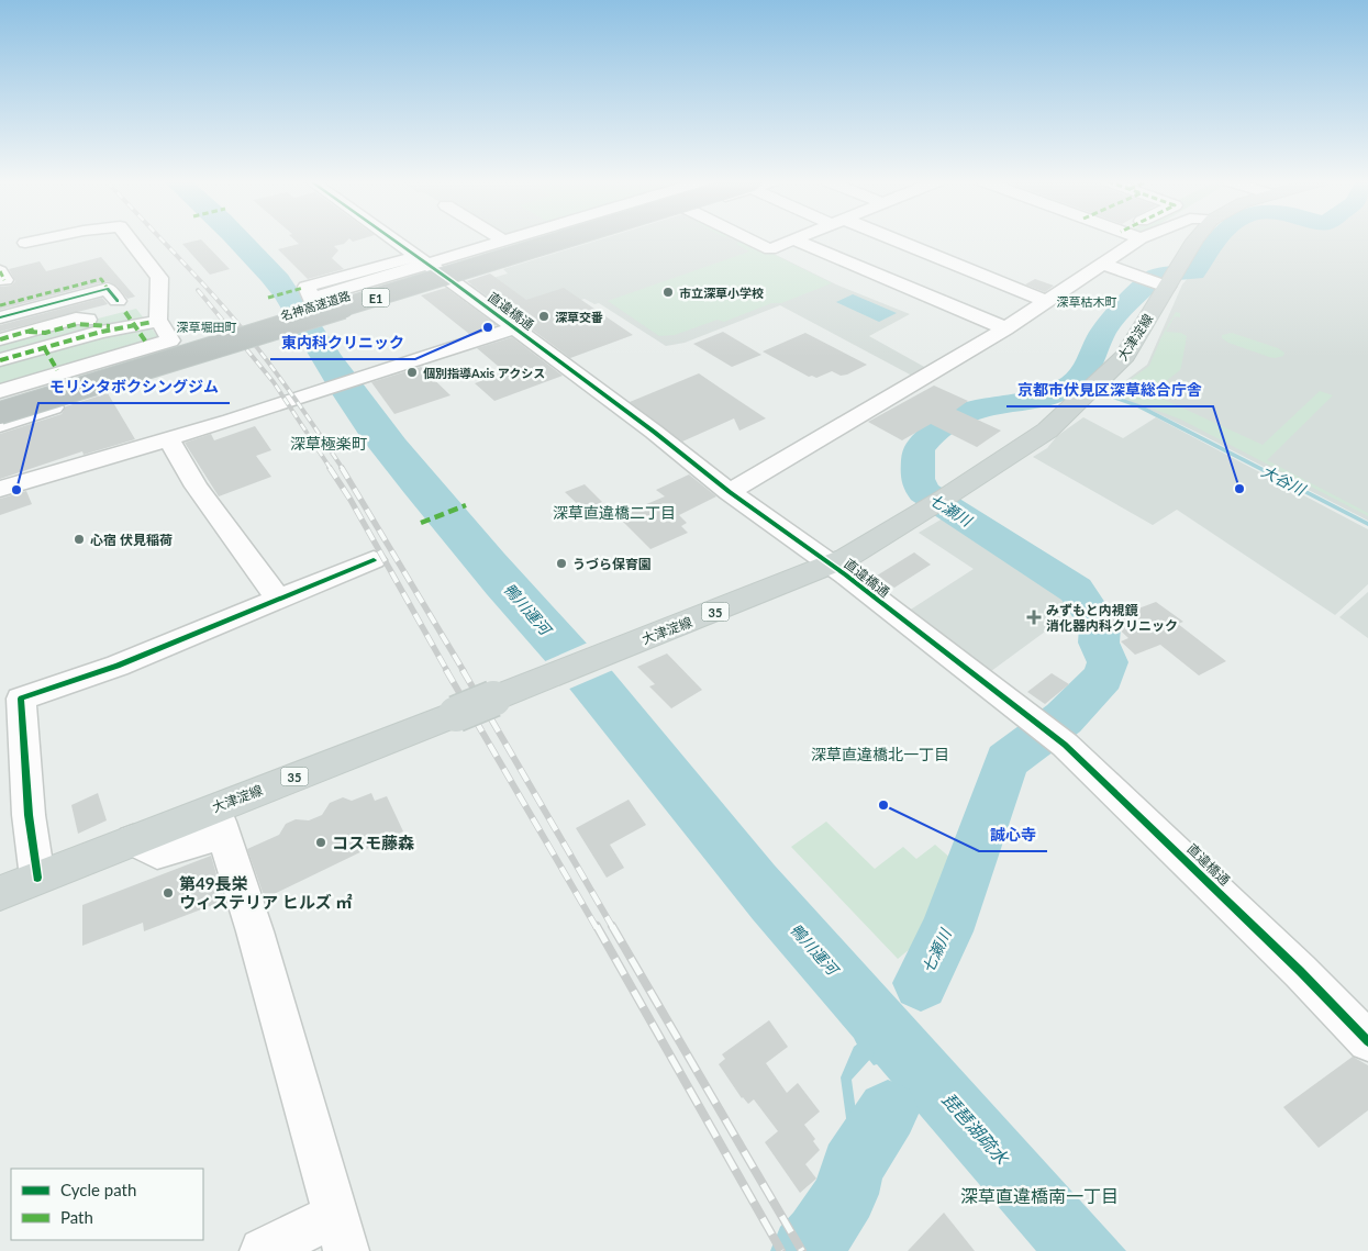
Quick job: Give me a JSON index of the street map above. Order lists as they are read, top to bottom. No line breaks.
{"streets":{"highway":["E1","名神高速道路"],"main road":["大津淀線","35"],"street":["直違橋通"]},"crossings":[["直違橋通","大津淀線"]],"districts":["深草枯木町","深草堀田町","深草極楽町","深草直違橋二丁目","深草直違橋北一丁目","深草直違橋南一丁目"],"water":["大谷川","七瀬川","鴨川運河","琵琶湖疏水"],"places":{"other":["市立深草小学校","深草交番","東内科クリニック","個別指導Axis アクシス","京都市伏見区深草総合庁舎","モリシタボクシングジム","心宿 伏見稲荷","うづら保育園","誠心寺","コスモ藤森","第49長栄 ウィステリア ヒルズ ㎡"],"health":["みずもと内視鏡 消化器内科クリニック"]},"legend":["Cycle path","Path"]}
